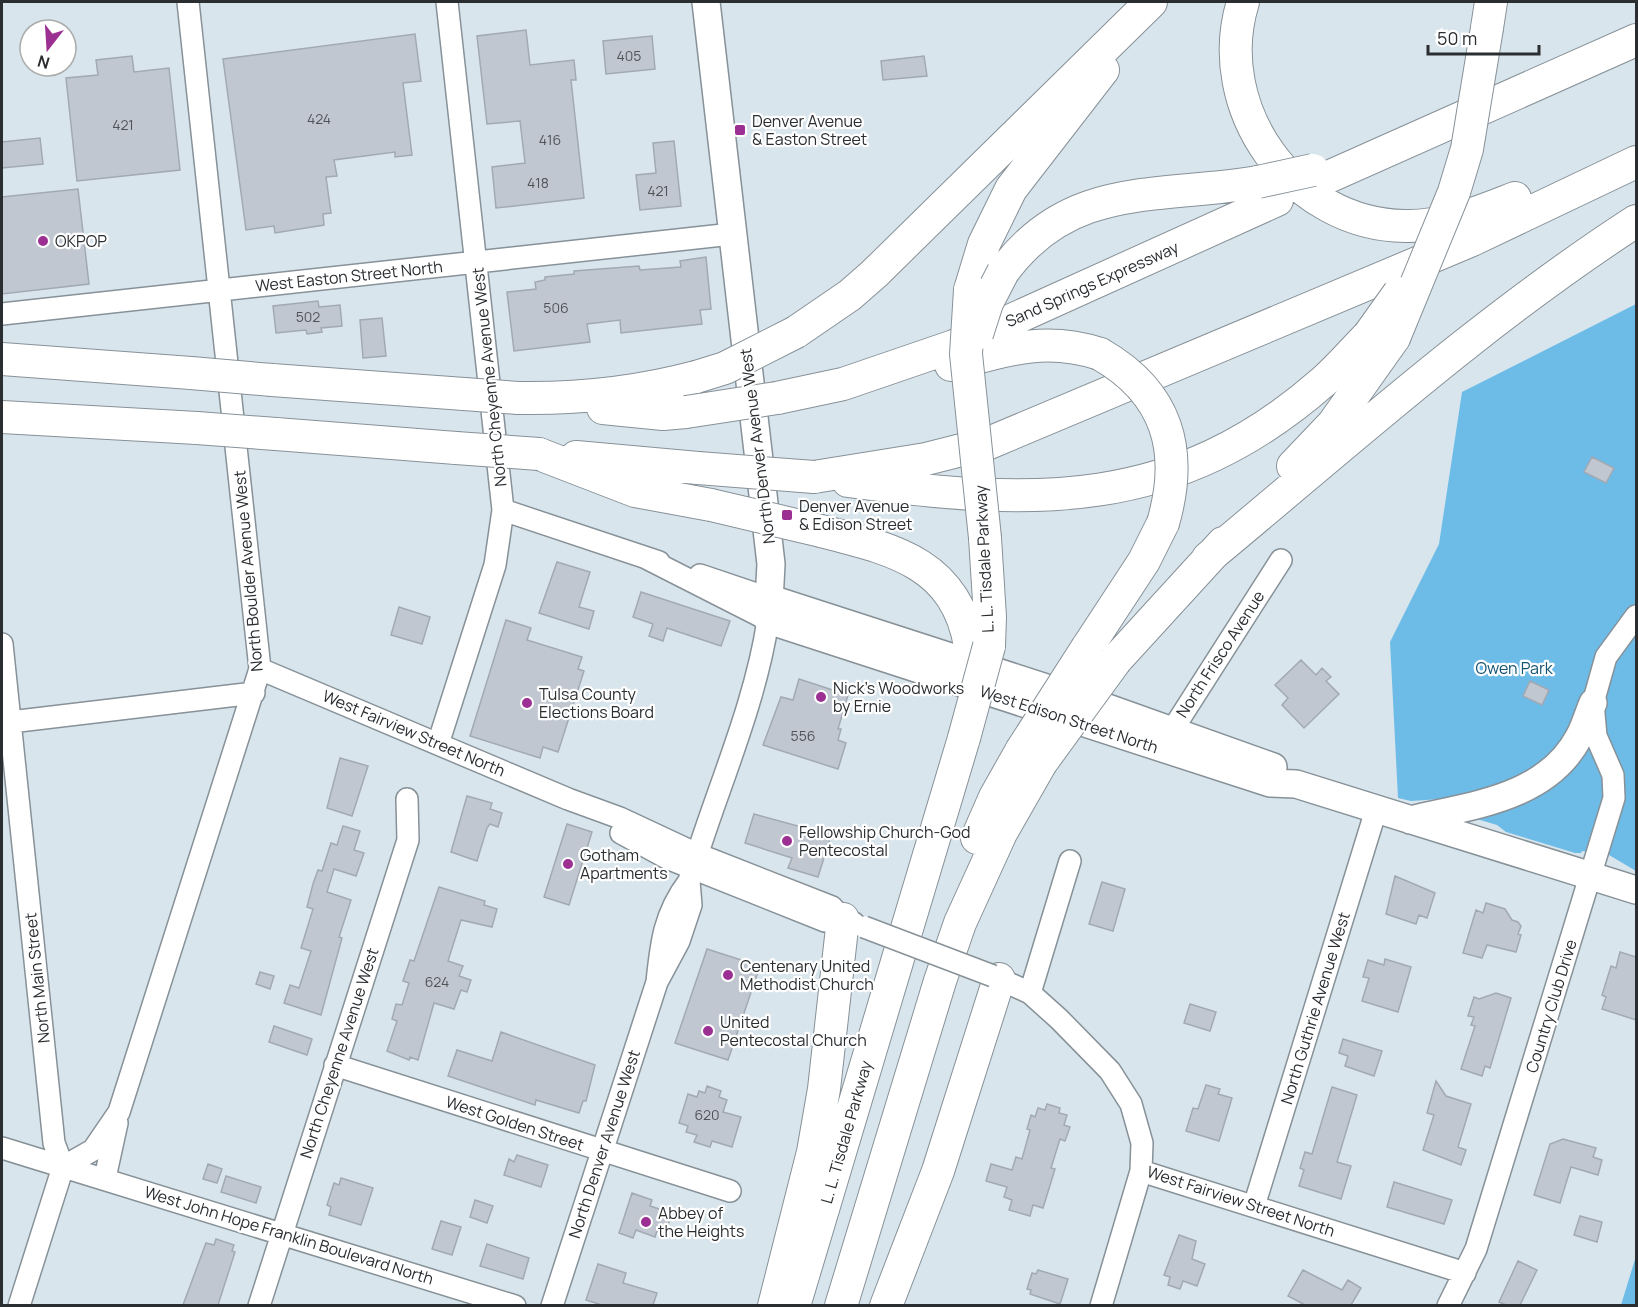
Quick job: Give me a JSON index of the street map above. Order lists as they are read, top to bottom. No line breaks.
{"streets":{"highway":["Sand Springs Expressway","L. L. Tisdale Parkway"],"main road":["North Denver Avenue West","West Edison Street North"],"street":["West Easton Street North","North Cheyenne Avenue West","North Boulder Avenue West","North Frisco Avenue","West Fairview Street North","North Main Street","Country Club Drive","North Guthrie Avenue West","West Golden Street","West John Hope Franklin Boulevard North"]},"crossings":[["West Easton Street North","North Cheyenne Avenue West"],["West Easton Street North","North Denver Avenue West"],["West Easton Street North","North Boulder Avenue West"],["North Cheyenne Avenue West","West Edison Street North"],["North Cheyenne Avenue West","West Fairview Street North"],["North Cheyenne Avenue West","West Golden Street"],["North Cheyenne Avenue West","West John Hope Franklin Boulevard North"],["North Denver Avenue West","West Edison Street North"],["North Denver Avenue West","West Fairview Street North"],["North Denver Avenue West","West Golden Street"],["North Boulder Avenue West","West Fairview Street North"],["North Boulder Avenue West","North Main Street"],["North Boulder Avenue West","West John Hope Franklin Boulevard North"],["North Frisco Avenue","West Edison Street North"],["West Edison Street North","Country Club Drive"],["West Edison Street North","North Guthrie Avenue West"],["West Fairview Street North","Country Club Drive"],["West Fairview Street North","North Guthrie Avenue West"],["North Main Street","West John Hope Franklin Boulevard North"]],"parks":["Owen Park"],"places":{"transit":["Denver Avenue & Easton Street","Denver Avenue & Edison Street"],"other":["OKPOP","Nick's Woodworks by Ernie","Tulsa County Elections Board","Fellowship Church-God Pentecostal","Gotham Apartments","Centenary United Methodist Church","United Pentecostal Church","Abbey of the Heights"]},"house_numbers":["405","424","421","416","418","421","506","502","556","624","620"],"scale_bar":"50 m","north":"bottom"}
